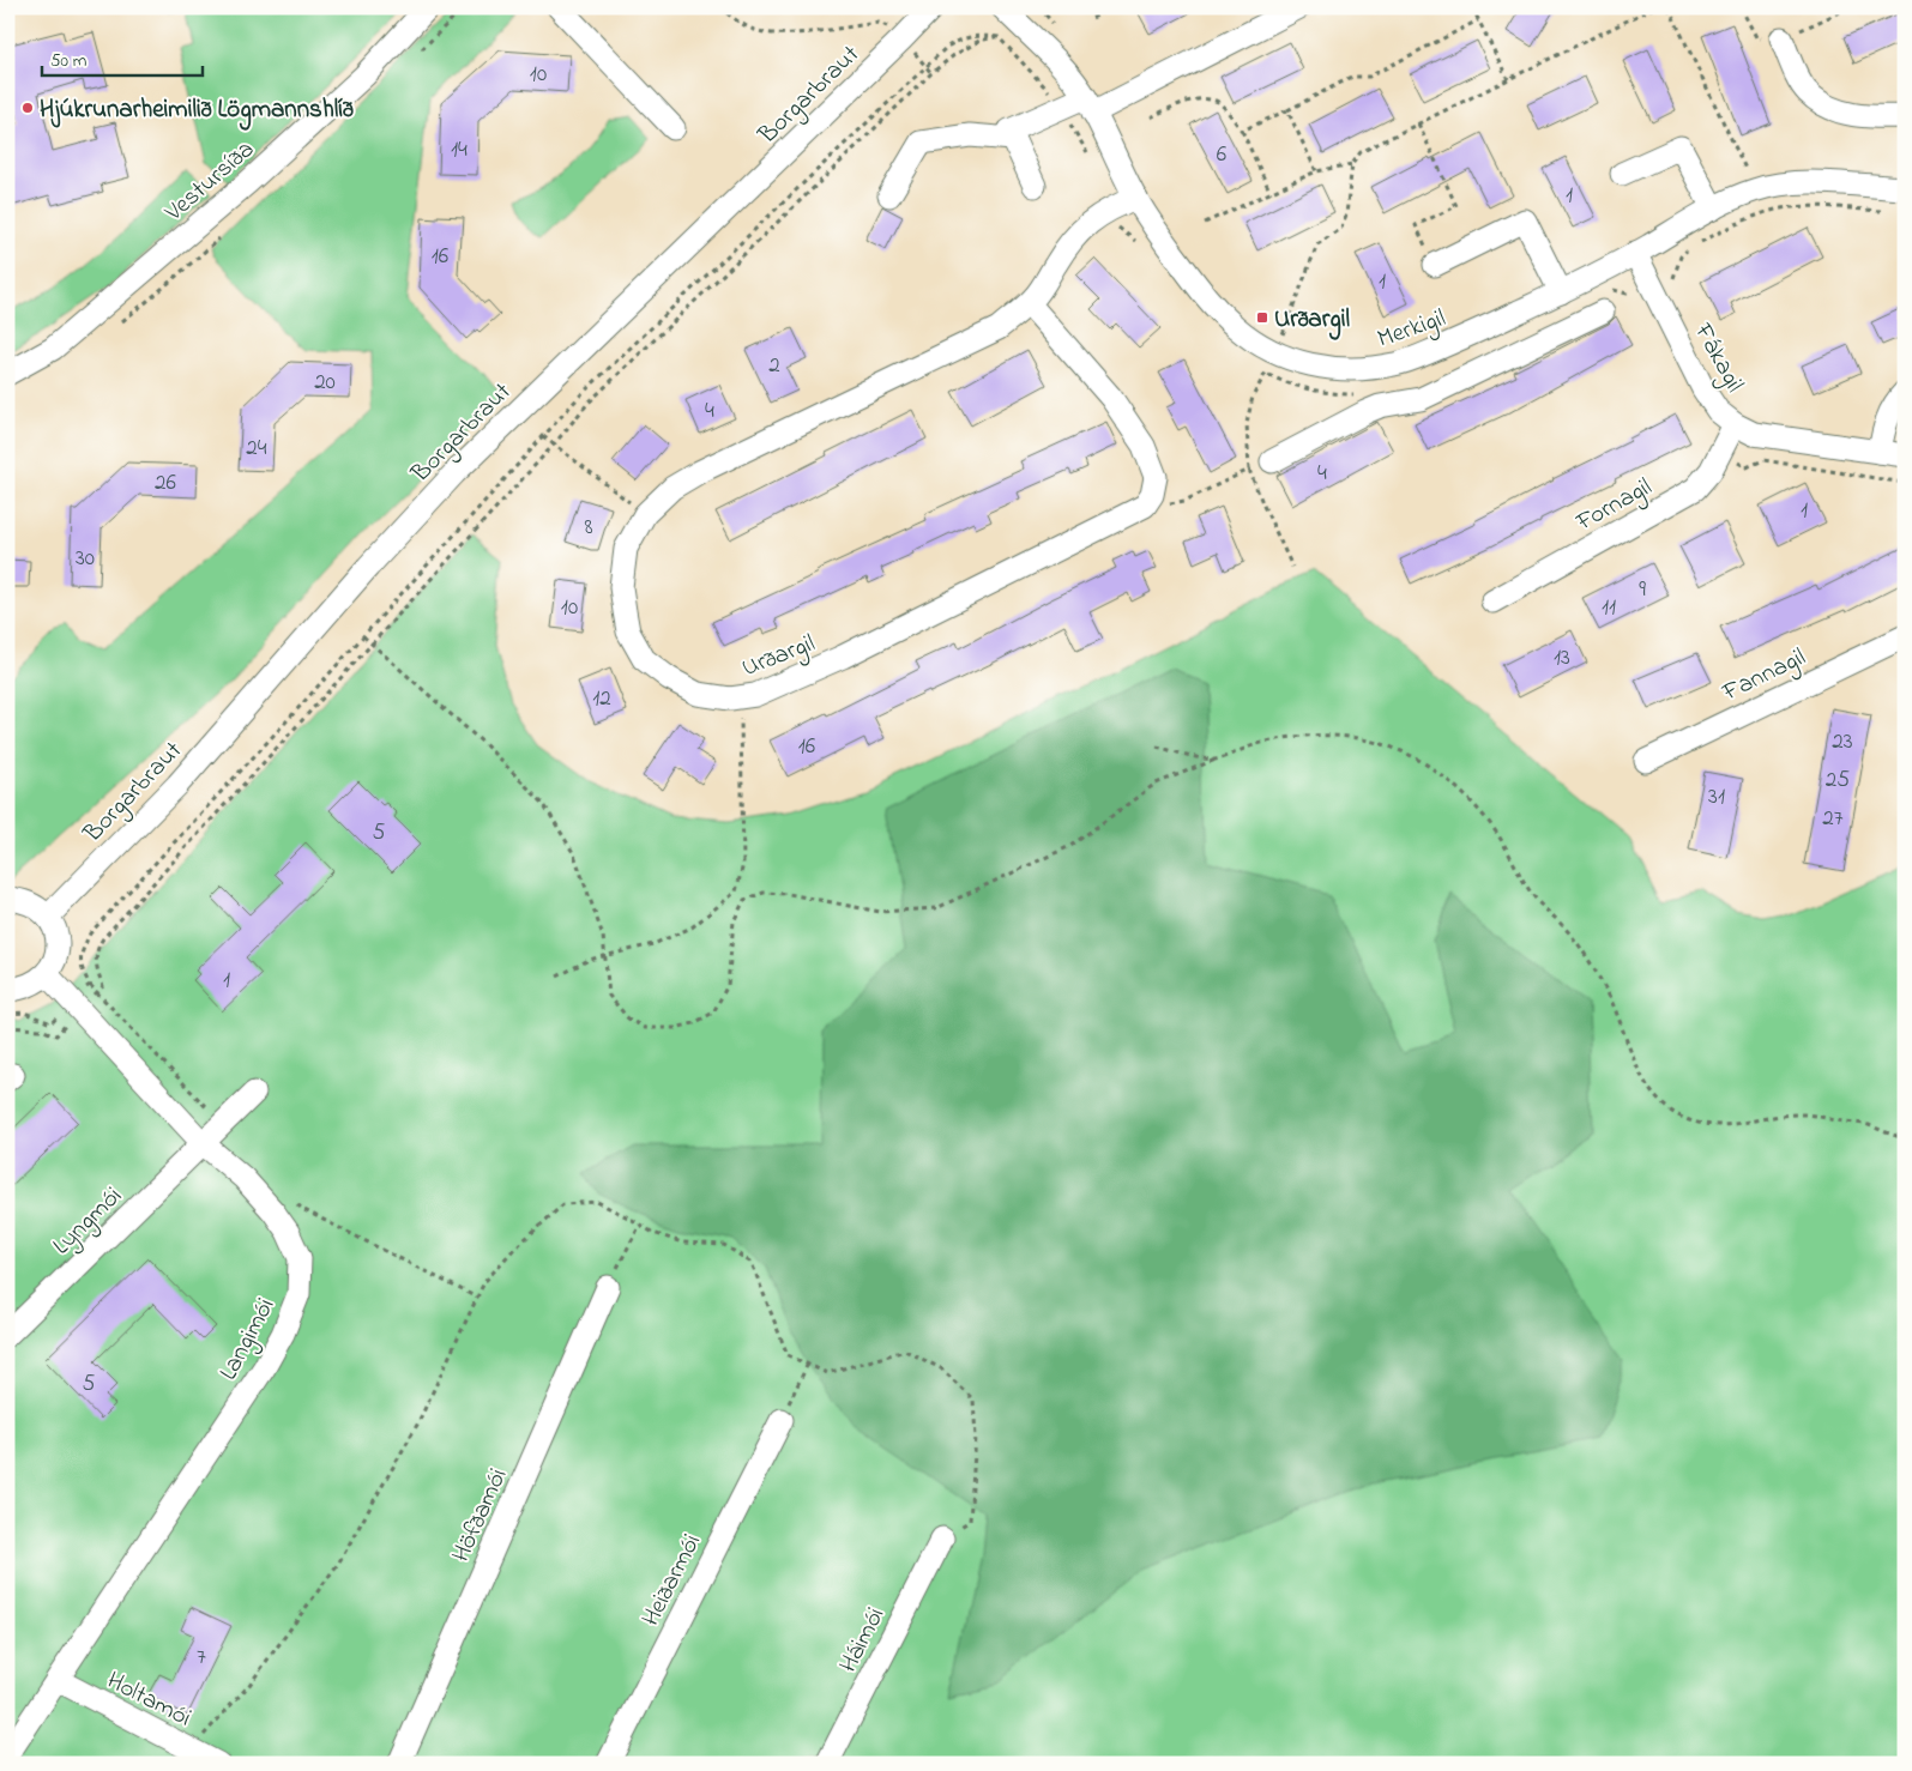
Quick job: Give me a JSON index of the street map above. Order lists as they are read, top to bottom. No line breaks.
{"streets":{"street":["Borgarbraut","Vestursíða","Merkigil","Fákagil","Fornagil","Urðargil","Fannagil","Lyngmói","Langimói","Höfðamói","Heiðarmói","Háimói","Holtamói"]},"crossings":[["Merkigil","Fákagil"],["Merkigil","Urðargil"],["Fákagil","Fornagil"],["Lyngmói","Langimói"],["Langimói","Holtamói"]],"places":{"other":["Hjúkrunarheimilið Lögmannshlíð"],"transit":["Urðargil"]},"house_numbers":["10","14","6","1","16","1","2","20","4","24","4","26","1","8","30","9","10","11","13","12","23","16","25","31","27","5","1","5","7"],"scale_bar":"50 m"}
